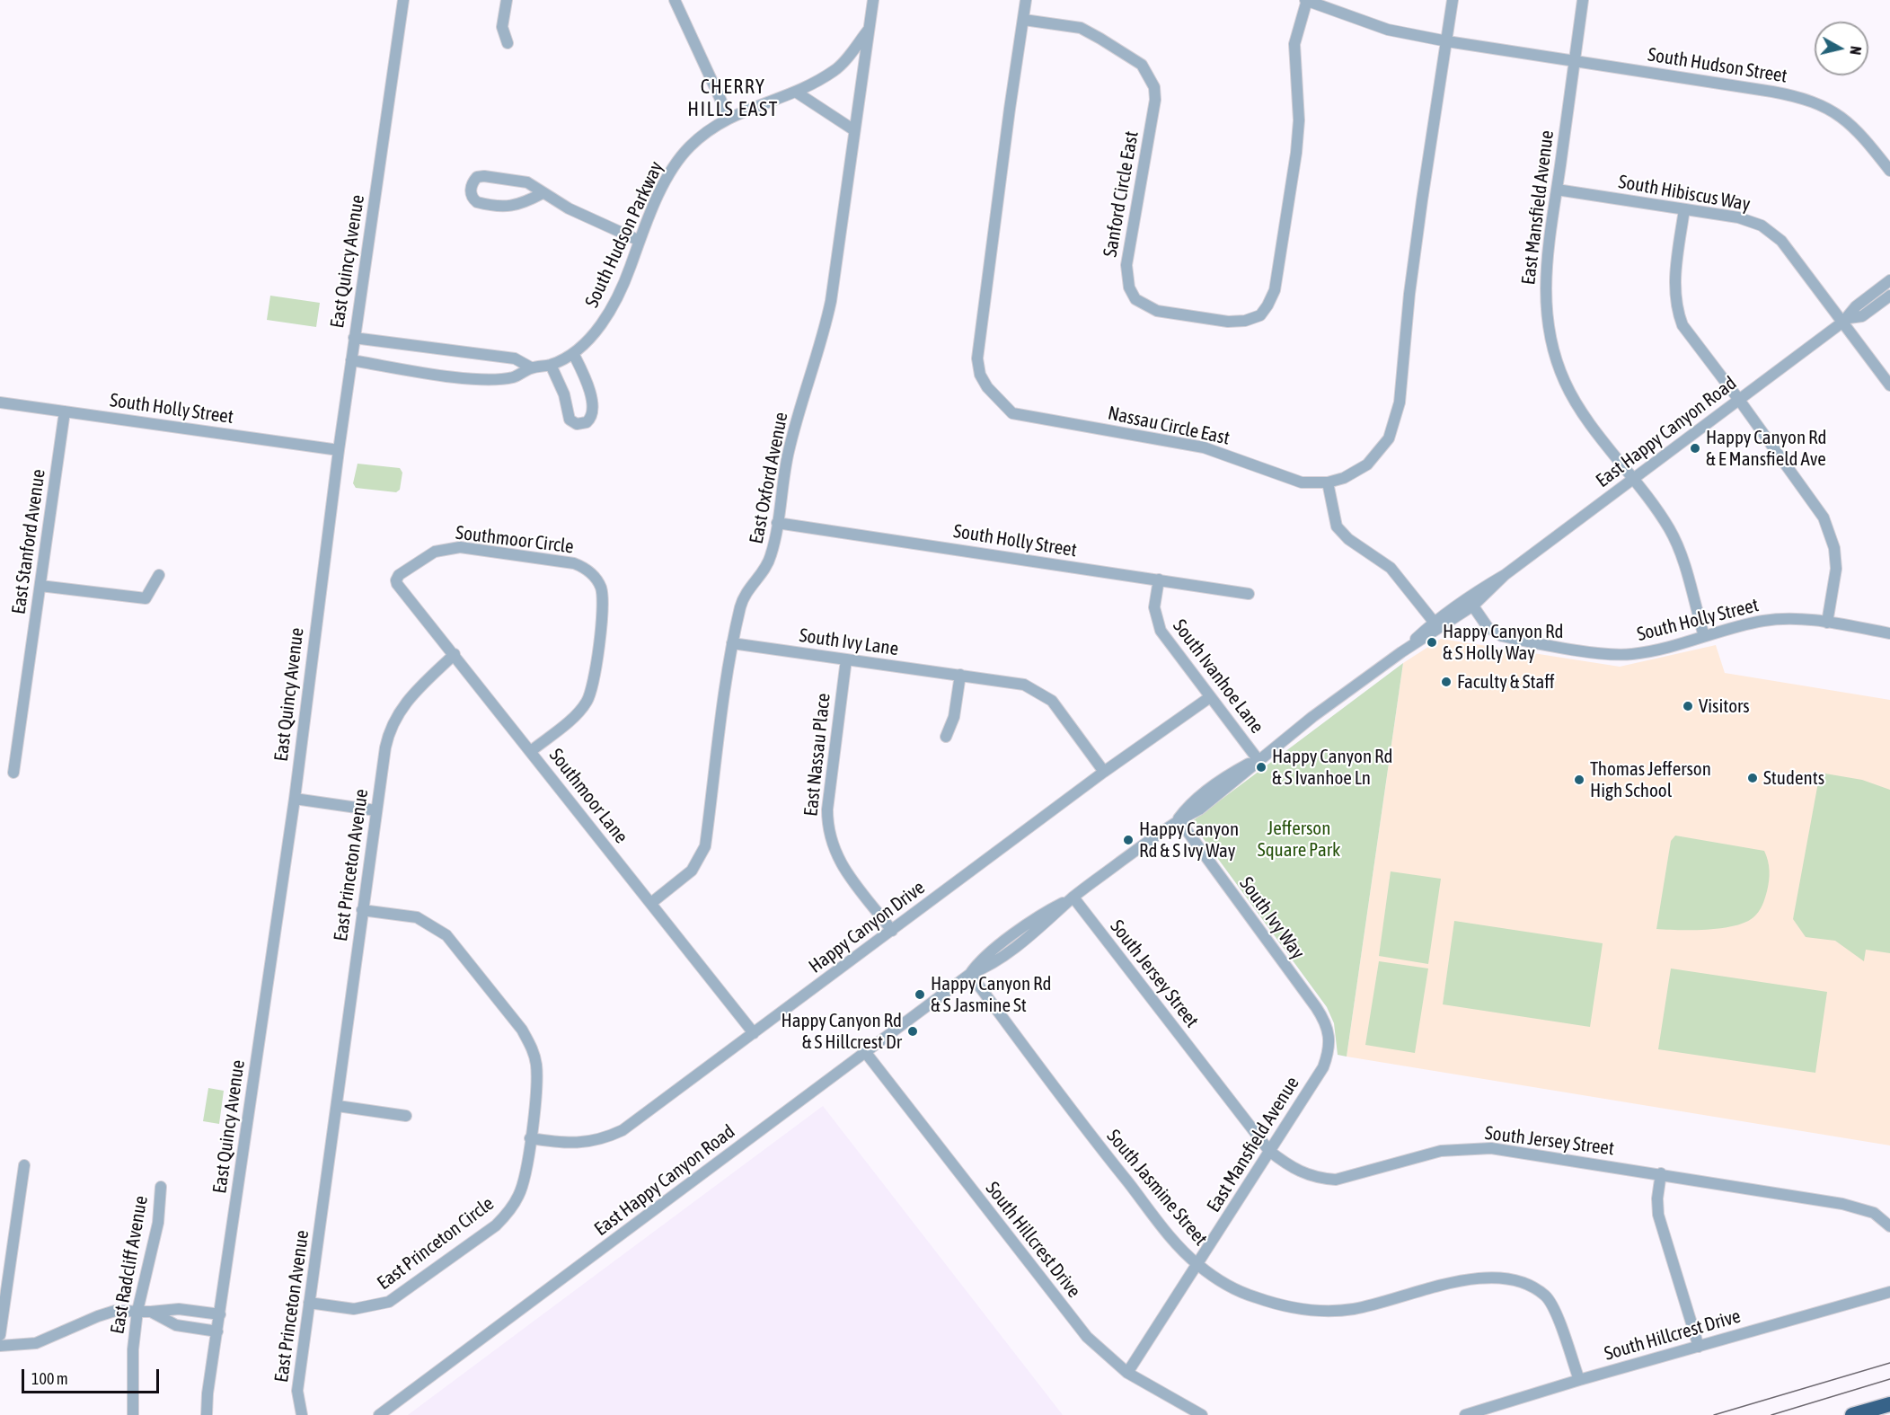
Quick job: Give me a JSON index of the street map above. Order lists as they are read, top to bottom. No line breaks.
{"streets":{"street":["South Hudson Street","South Hibiscus Way","Sanford Circle East","East Mansfield Avenue","South Hudson Parkway","East Quincy Avenue","South Holly Street","Nassau Circle East","East Happy Canyon Road","East Oxford Avenue","Southmoor Circle","East Stanford Avenue","South Ivy Lane","South Ivanhoe Lane","East Nassau Place","Southmoor Lane","East Princeton Avenue","South Ivy Way","Happy Canyon Drive","South Jersey Street","South Jasmine Street","South Hillcrest Drive","East Princeton Circle","East Radcliff Avenue"]},"crossings":[["South Hudson Street","Sanford Circle East"],["South Hudson Street","East Mansfield Avenue"],["South Hudson Street","Nassau Circle East"],["South Hibiscus Way","East Mansfield Avenue"],["South Hibiscus Way","East Happy Canyon Road"],["Sanford Circle East","Nassau Circle East"],["East Mansfield Avenue","South Holly Street"],["East Mansfield Avenue","East Happy Canyon Road"],["East Mansfield Avenue","South Ivy Way"],["East Mansfield Avenue","South Jersey Street"],["East Mansfield Avenue","South Jasmine Street"],["East Mansfield Avenue","South Hillcrest Drive"],["South Hudson Parkway","East Quincy Avenue"],["South Hudson Parkway","East Oxford Avenue"],["East Quincy Avenue","South Holly Street"],["South Holly Street","East Happy Canyon Road"],["South Holly Street","East Oxford Avenue"],["South Holly Street","East Stanford Avenue"],["South Holly Street","South Ivanhoe Lane"],["East Happy Canyon Road","South Ivanhoe Lane"],["East Happy Canyon Road","South Ivy Way"],["East Happy Canyon Road","South Jersey Street"],["East Happy Canyon Road","South Jasmine Street"],["East Happy Canyon Road","South Hillcrest Drive"],["East Oxford Avenue","South Ivy Lane"],["East Oxford Avenue","Southmoor Lane"],["Southmoor Circle","Southmoor Lane"],["South Ivy Lane","East Nassau Place"],["South Ivy Lane","Happy Canyon Drive"],["South Ivanhoe Lane","Happy Canyon Drive"],["East Nassau Place","Happy Canyon Drive"],["Southmoor Lane","East Princeton Avenue"],["Southmoor Lane","Happy Canyon Drive"],["East Princeton Avenue","East Princeton Circle"],["Happy Canyon Drive","East Princeton Circle"],["South Jasmine Street","South Hillcrest Drive"]],"districts":["CHERRY HILLS EAST"],"parks":["Jefferson Square Park"],"places":["Happy Canyon Rd & E Mansfield Ave","Happy Canyon Rd & S Holly Way","Faculty & Staff","Visitors","Happy Canyon Rd & S Ivanhoe Ln","Students","Thomas Jefferson High School","Happy Canyon Rd & S Ivy Way","Happy Canyon Rd & S Jasmine St","Happy Canyon Rd & S Hillcrest Dr"],"scale_bar":"100 m","north":"right"}
